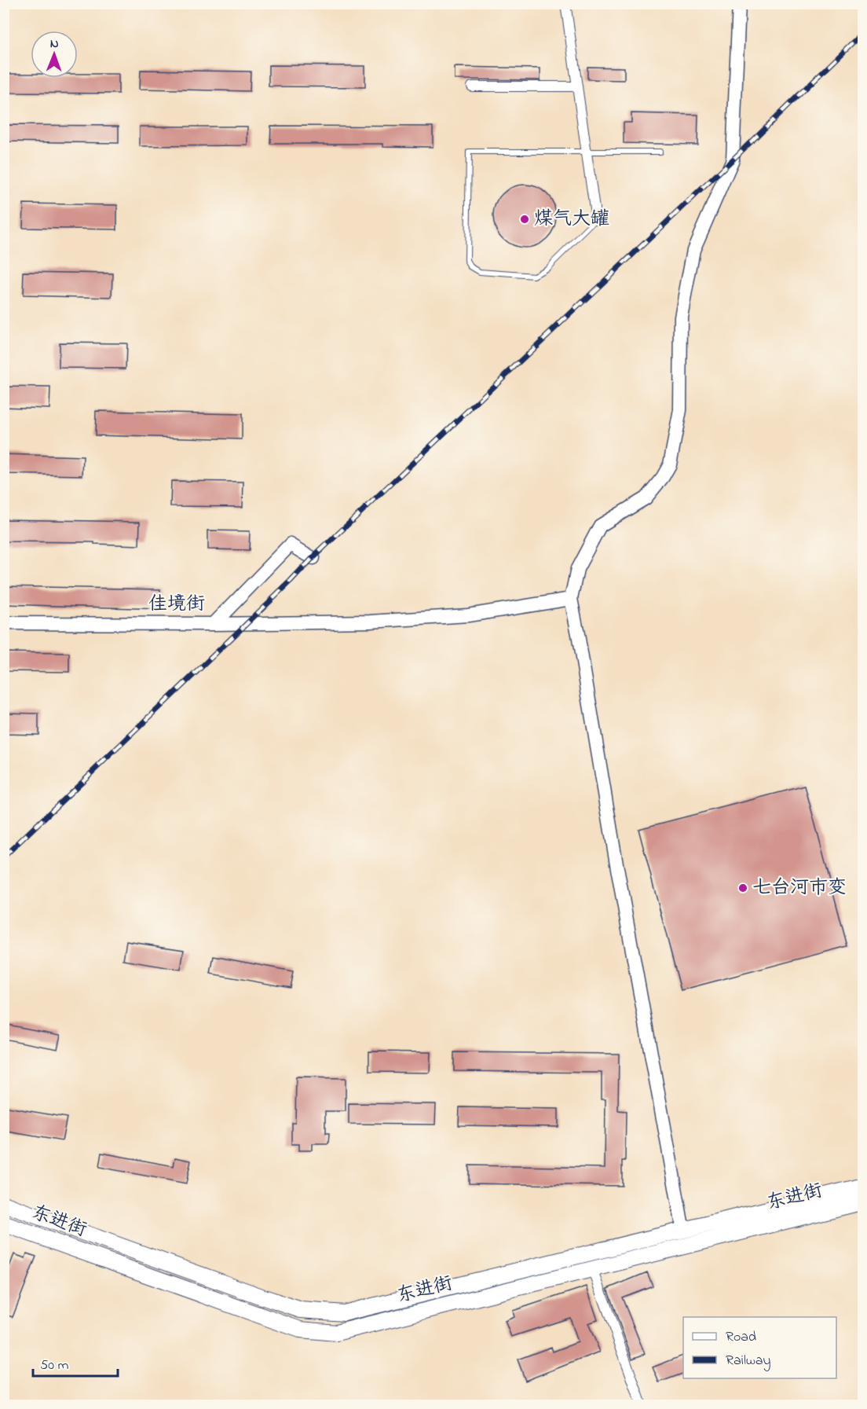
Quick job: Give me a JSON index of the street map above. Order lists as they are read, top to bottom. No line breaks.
{"streets":{"main road":["佳境街","东进街"]},"places":["煤气大罐","七台河市变"],"legend":["Road","Railway"],"scale_bar":"50 m","north":"top"}
